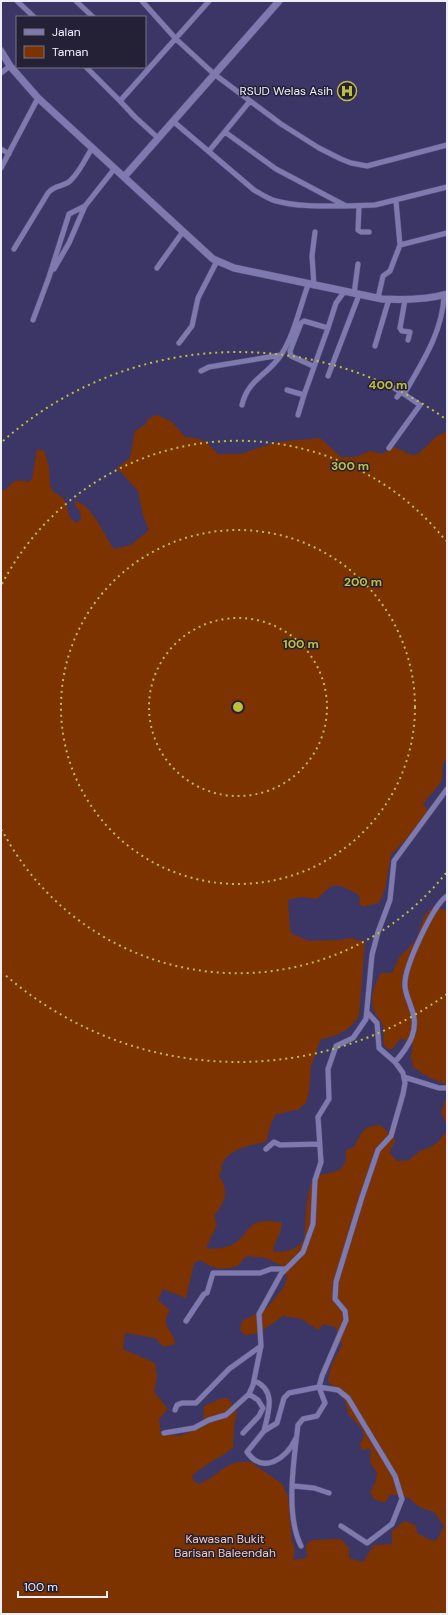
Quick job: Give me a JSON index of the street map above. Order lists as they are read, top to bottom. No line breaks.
{"parks":["Kawasan Bukit Barisan Baleendah"],"places":{"hospital":["RSUD Welas Asih"]},"legend":["Jalan","Taman"],"scale_bar":"100 m","rings":["400 m","300 m","200 m","100 m"]}
